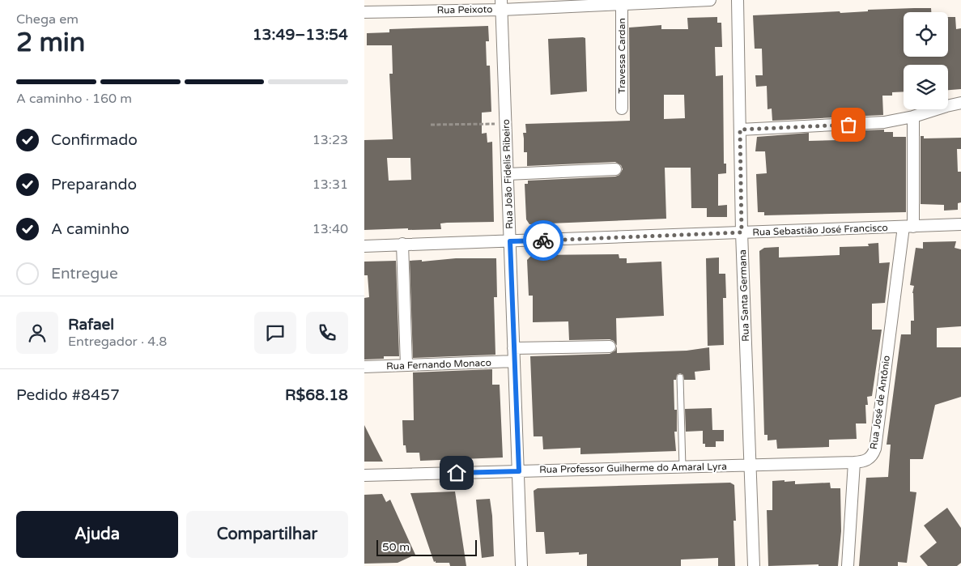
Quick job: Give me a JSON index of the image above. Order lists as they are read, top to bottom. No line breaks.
{"streets":{"street":["Rua Peixoto","Travessa Cardan","Rua João Fidelis Ribeiro","Rua Sebastião José Francisco","Rua Santa Germana","Rua Fernando Monaco","Rua José de Antônio","Rua Professor Guilherme do Amaral Lyra"]},"crossings":[["Rua Peixoto","Travessa Cardan"],["Rua Peixoto","Rua João Fidelis Ribeiro"],["Rua João Fidelis Ribeiro","Rua Sebastião José Francisco"],["Rua João Fidelis Ribeiro","Rua Fernando Monaco"],["Rua João Fidelis Ribeiro","Rua Professor Guilherme do Amaral Lyra"],["Rua Sebastião José Francisco","Rua Santa Germana"],["Rua Sebastião José Francisco","Rua José de Antônio"],["Rua Santa Germana","Rua Professor Guilherme do Amaral Lyra"],["Rua José de Antônio","Rua Professor Guilherme do Amaral Lyra"]],"scale_bar":"50 m","page":{"heading":["2 min","Chega em","13:49–13:54"],"panel":["Rafael","Entregador · 4.8","Pedido #8457","R$68.18"],"bar":"A caminho · 160 m","list":[["Confirmado","13:23"],["Preparando","13:31"],["A caminho","13:40"],"Entregue"],"buttons":["Ajuda","Compartilhar"],"scale":"50 m"}}
